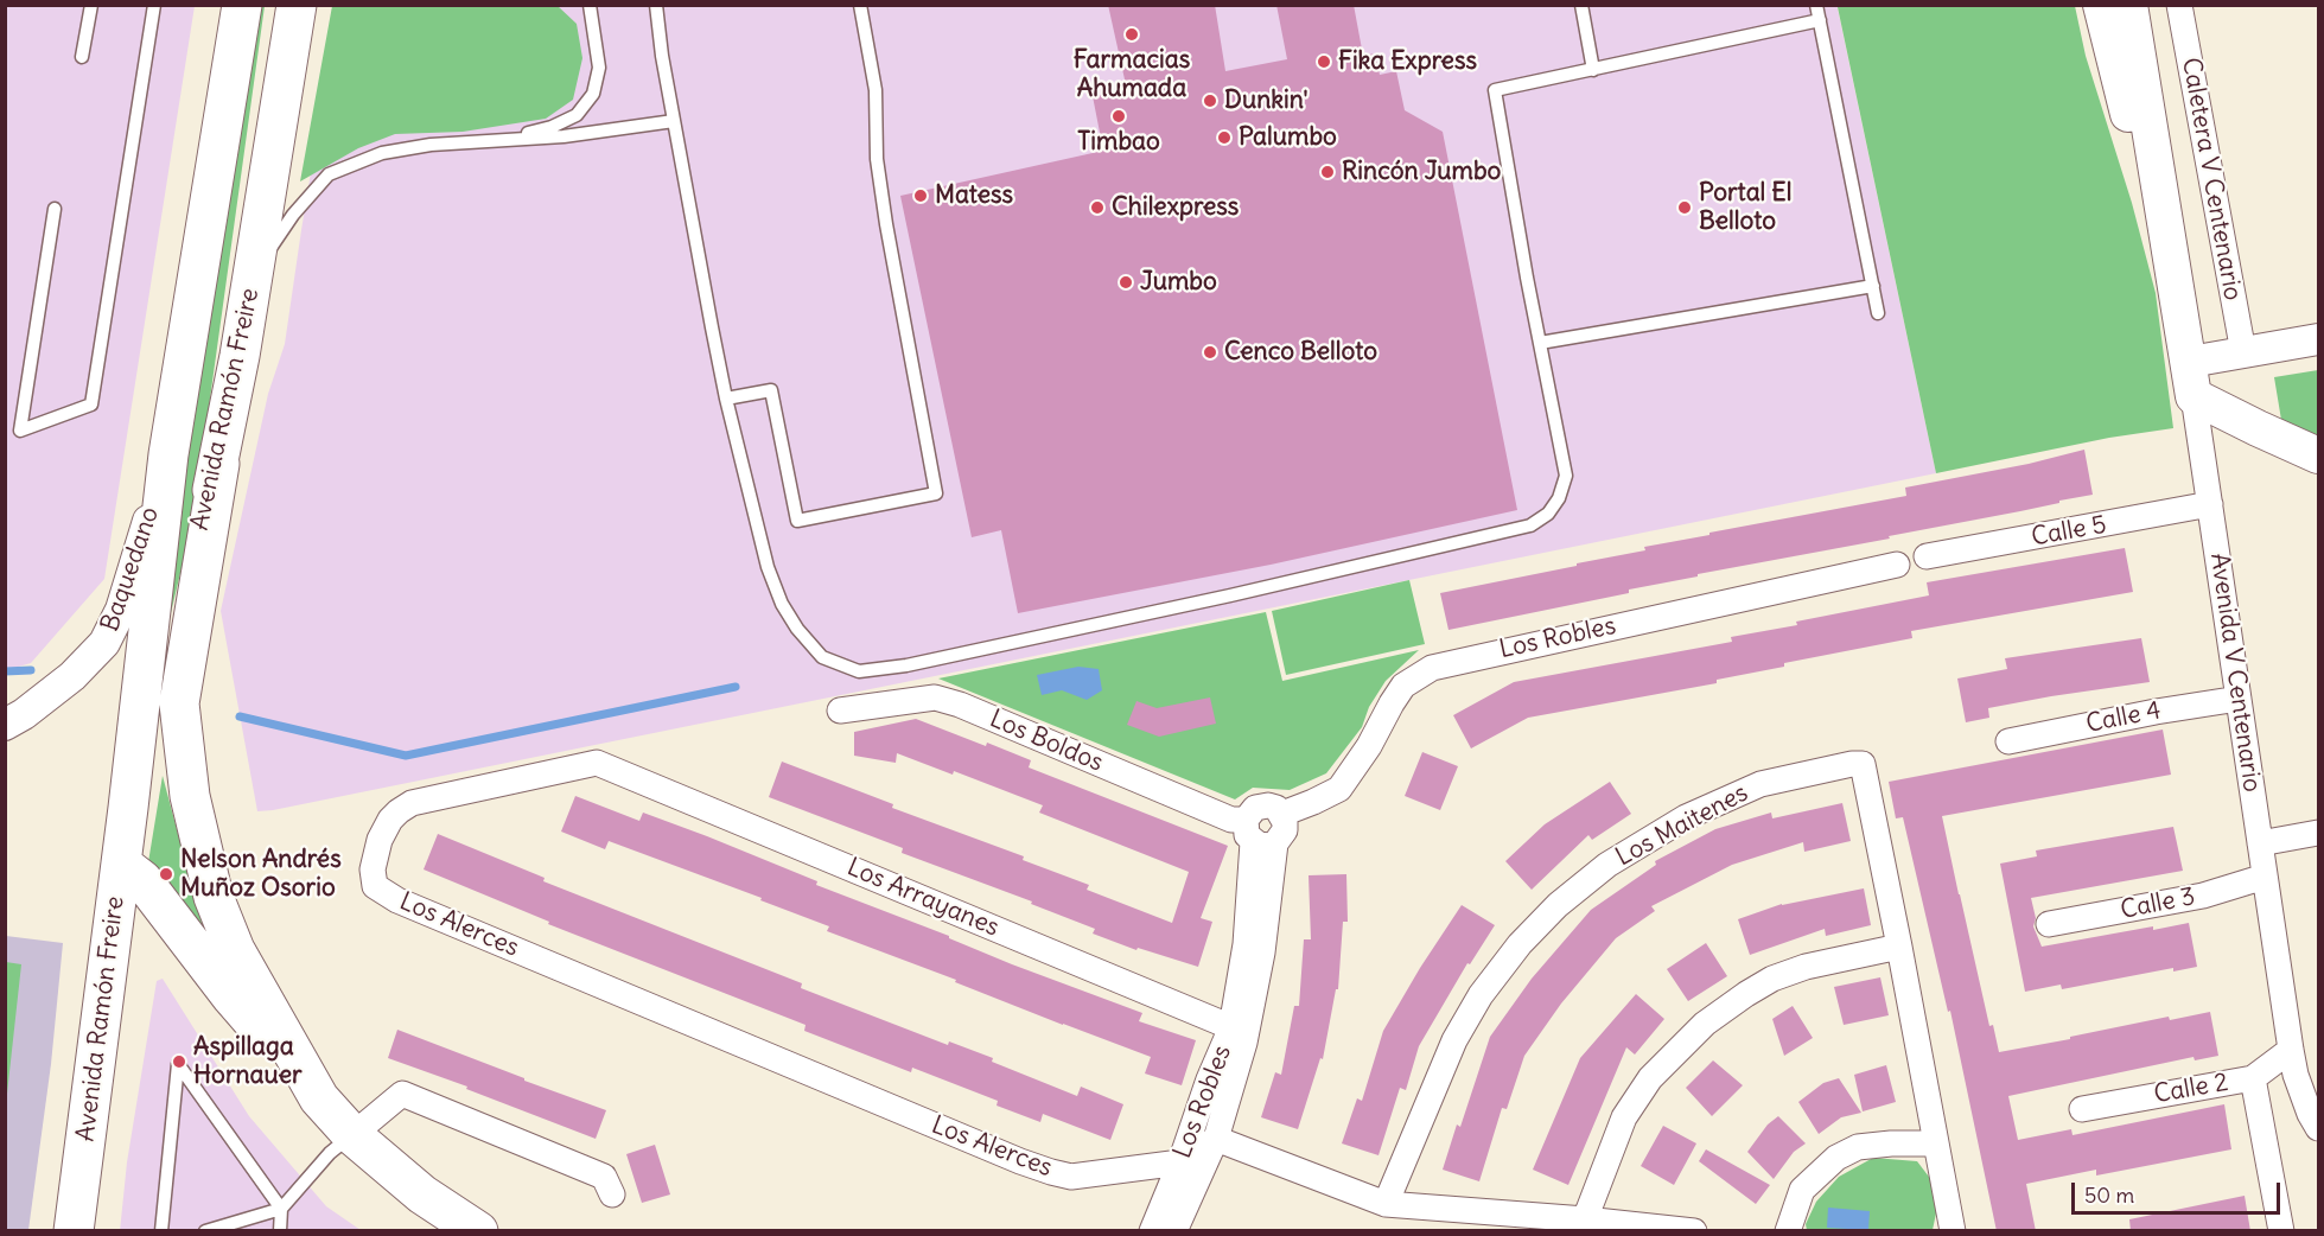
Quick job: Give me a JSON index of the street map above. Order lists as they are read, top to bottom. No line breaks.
{"streets":{"main road":["Avenida Ramón Freire","Avenida V Centenario"],"street":["Caletera V Centenario","Calle 5","Baquedano","Los Robles","Calle 4","Los Boldos","Los Maitenes","Los Arrayanes","Calle 3","Los Alerces","Calle 2"]},"crossings":[["Avenida Ramón Freire","Baquedano"],["Calle 5","Avenida V Centenario"],["Los Robles","Los Boldos"],["Los Robles","Los Arrayanes"],["Los Robles","Los Alerces"],["Avenida V Centenario","Calle 4"],["Avenida V Centenario","Calle 3"],["Avenida V Centenario","Calle 2"],["Los Arrayanes","Los Alerces"]],"places":["Farmacias Ahumada","Fika Express","Dunkin'","Timbao","Palumbo","Rincón Jumbo","Matess","Chilexpress","Portal El Belloto","Jumbo","Cenco Belloto","Nelson Andrés Muñoz Osorio","Aspillaga Hornauer"],"scale_bar":"50 m"}
